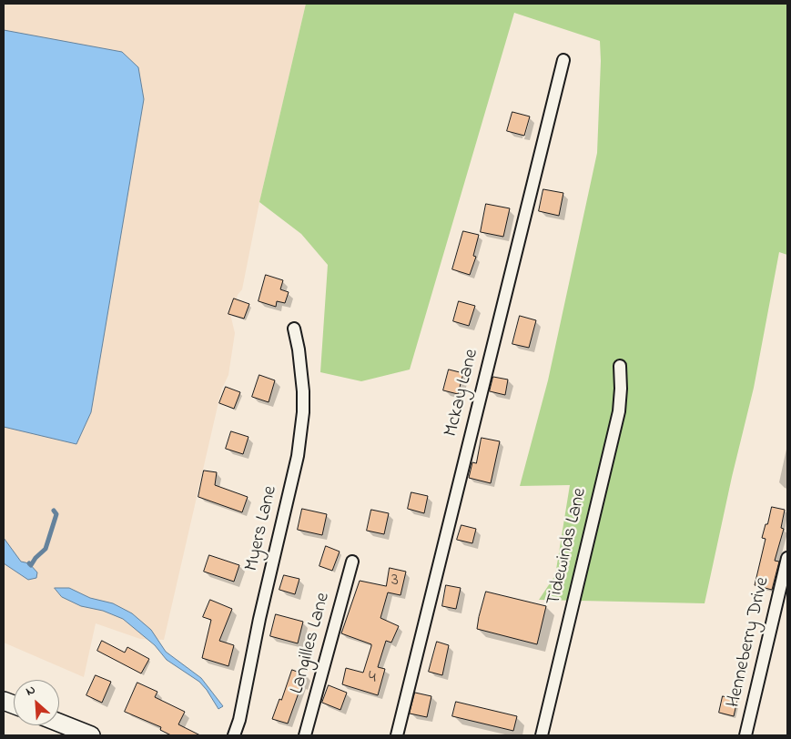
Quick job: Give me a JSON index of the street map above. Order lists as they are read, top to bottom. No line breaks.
{"streets":{"street":["Mckay Lane","Myers Lane","Tidewinds Lane","Henneberry Drive","Langilles Lane"]},"house_numbers":["3","4"],"north":"top left"}
